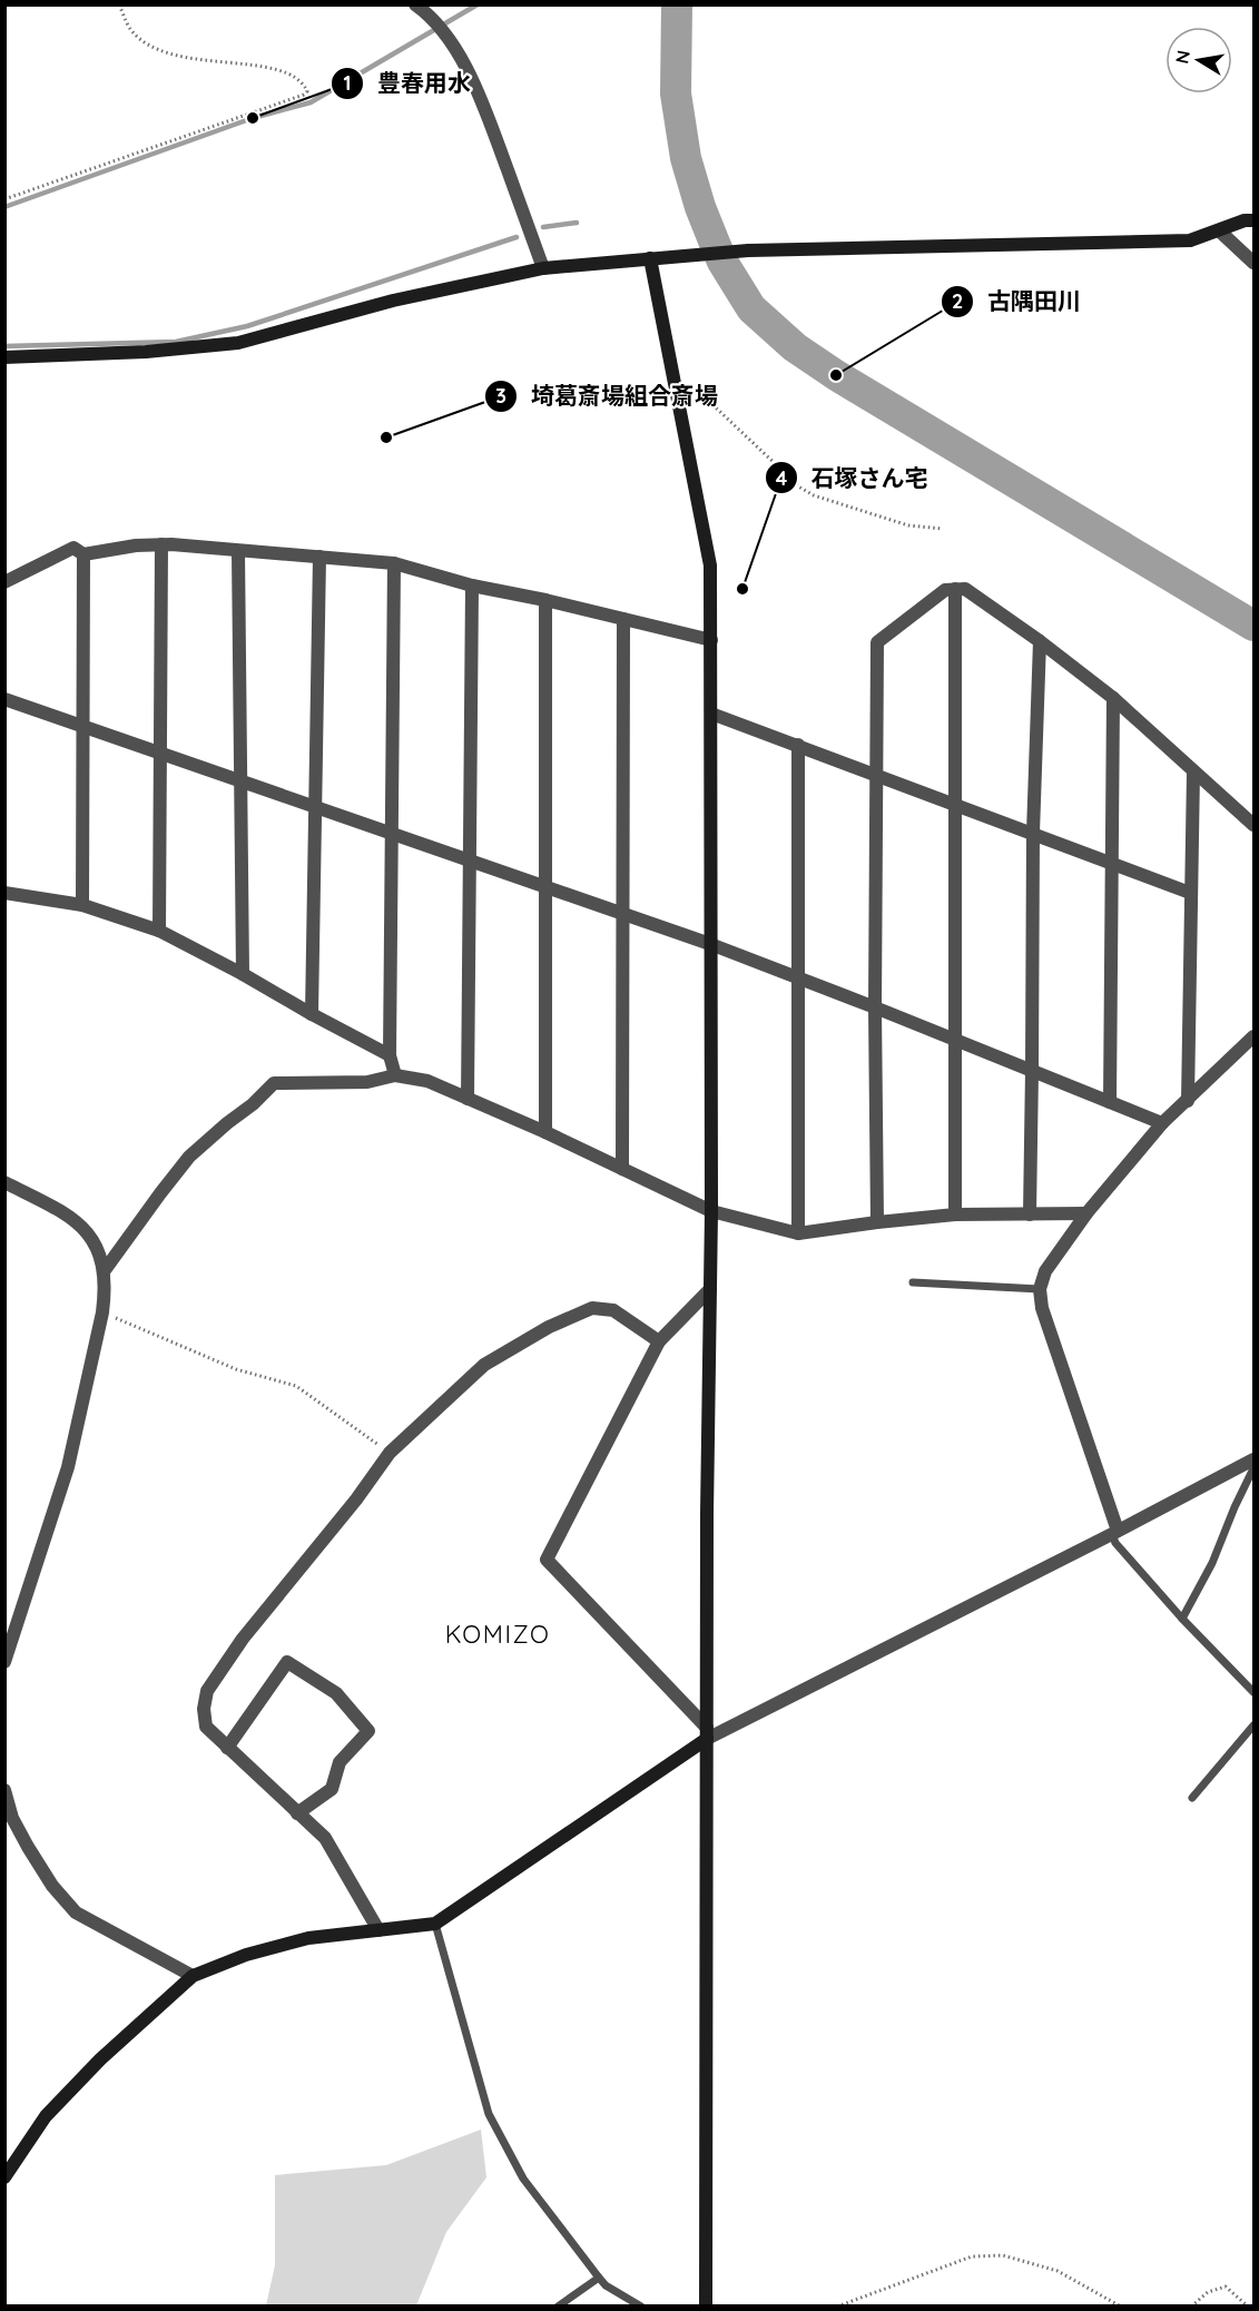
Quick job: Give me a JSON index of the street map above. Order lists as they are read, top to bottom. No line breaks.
{"districts":["KOMIZO"],"places":["豊春用水","古隅田川","埼葛斎場組合斎場","石塚さん宅"],"north":"left"}
